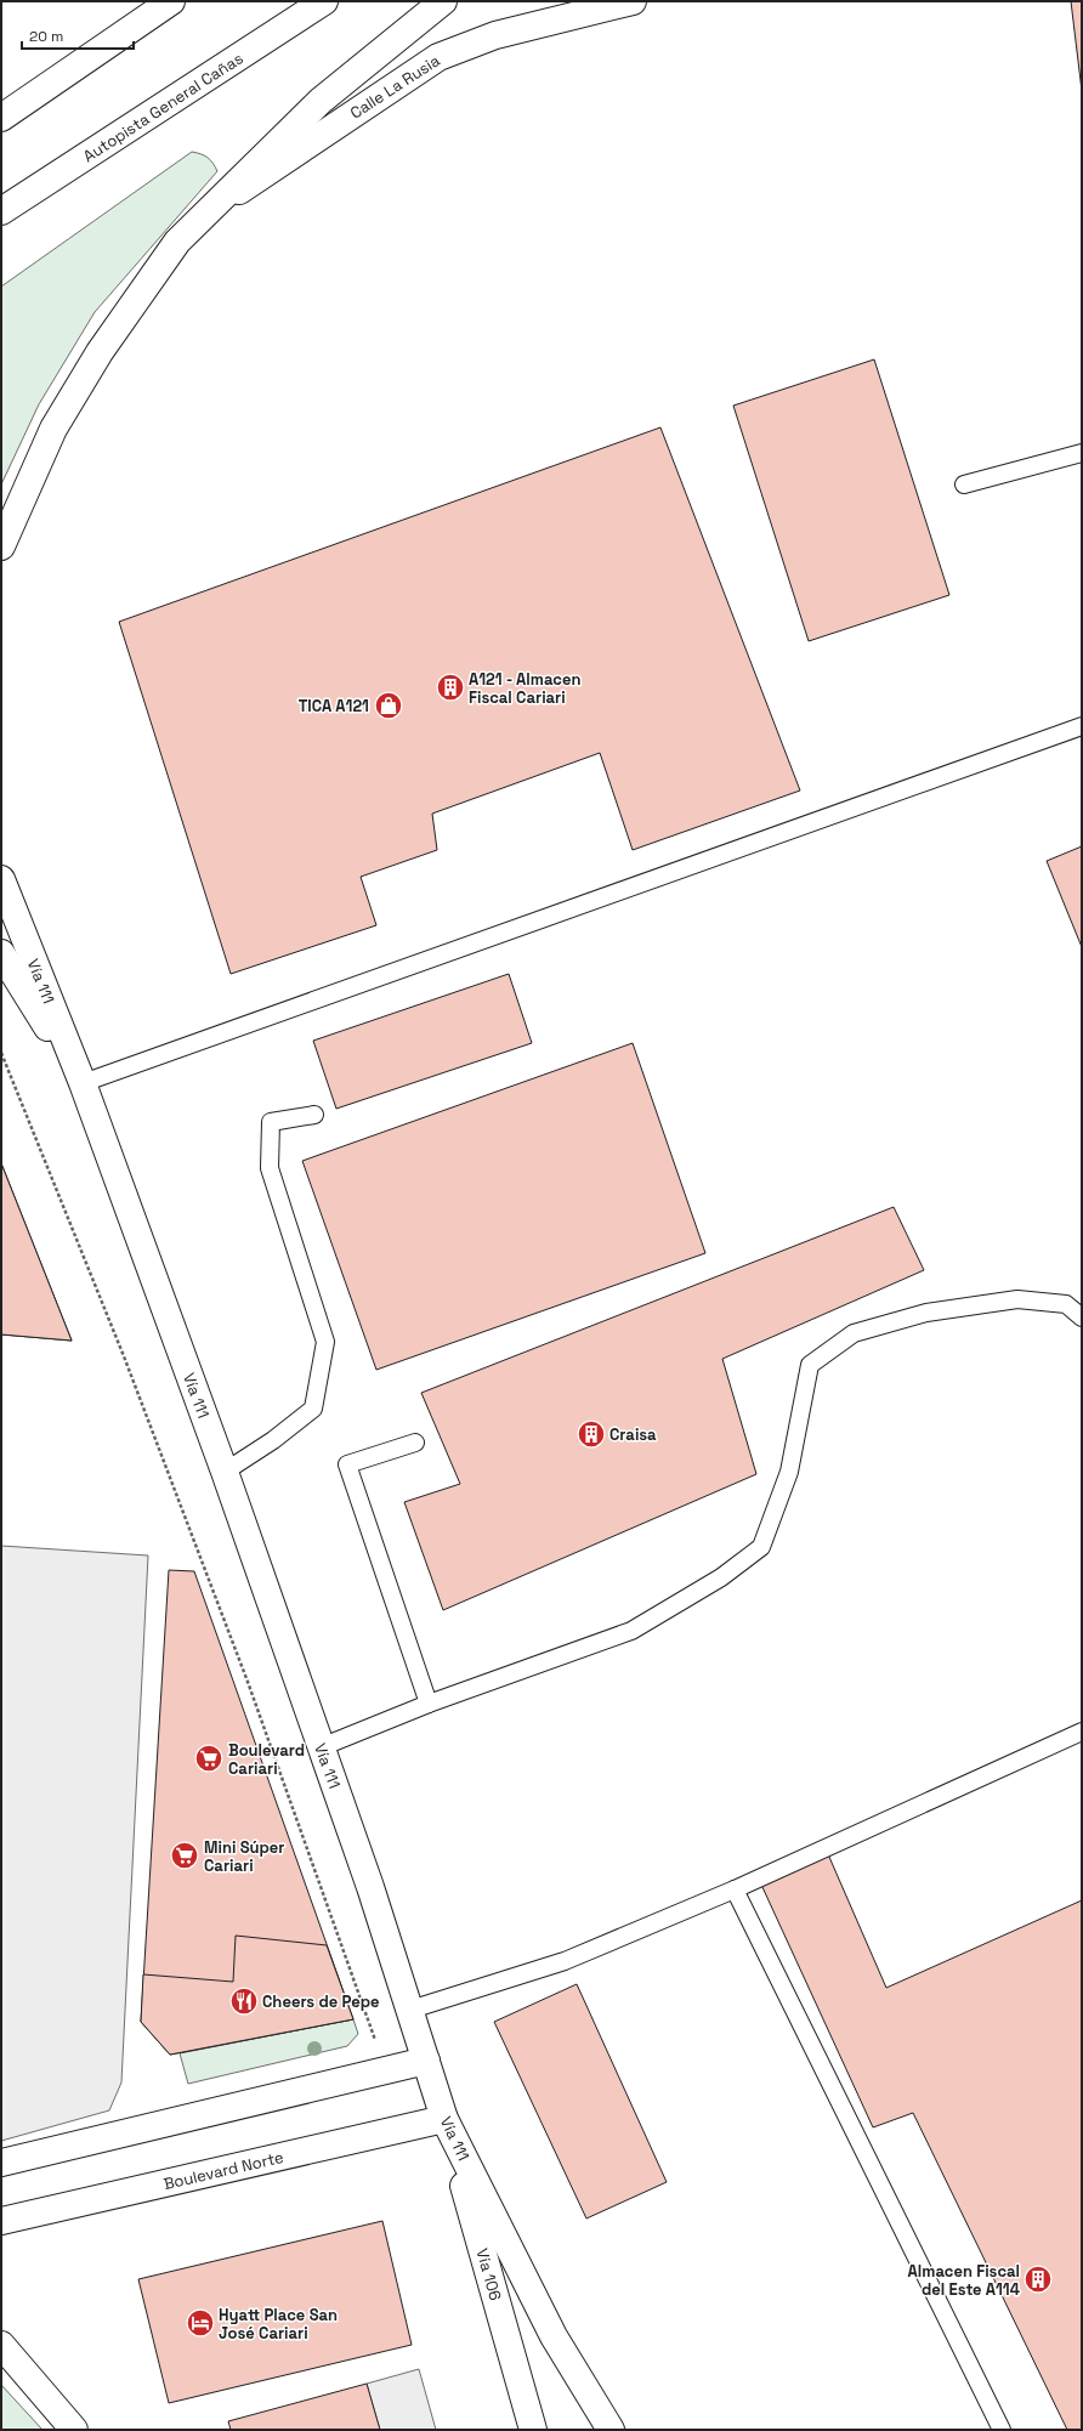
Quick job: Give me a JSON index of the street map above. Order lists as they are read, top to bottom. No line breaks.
{"streets":{"main road":["Calle La Rusia","Autopista General Cañas","Vía 111","Boulevard Norte","Vía 106"]},"crossings":[["Vía 111","Boulevard Norte"],["Vía 111","Vía 106"],["Boulevard Norte","Vía 106"]],"places":{"building":["A121 - Almacen Fiscal Cariari","Craisa","Almacen Fiscal del Este A114"],"shop":["TICA A121"],"supermarket":["Boulevard Cariari","Mini Súper Cariari"],"restaurant":["Cheers de Pepe"],"hotel":["Hyatt Place San José Cariari"]},"scale_bar":"20 m"}
